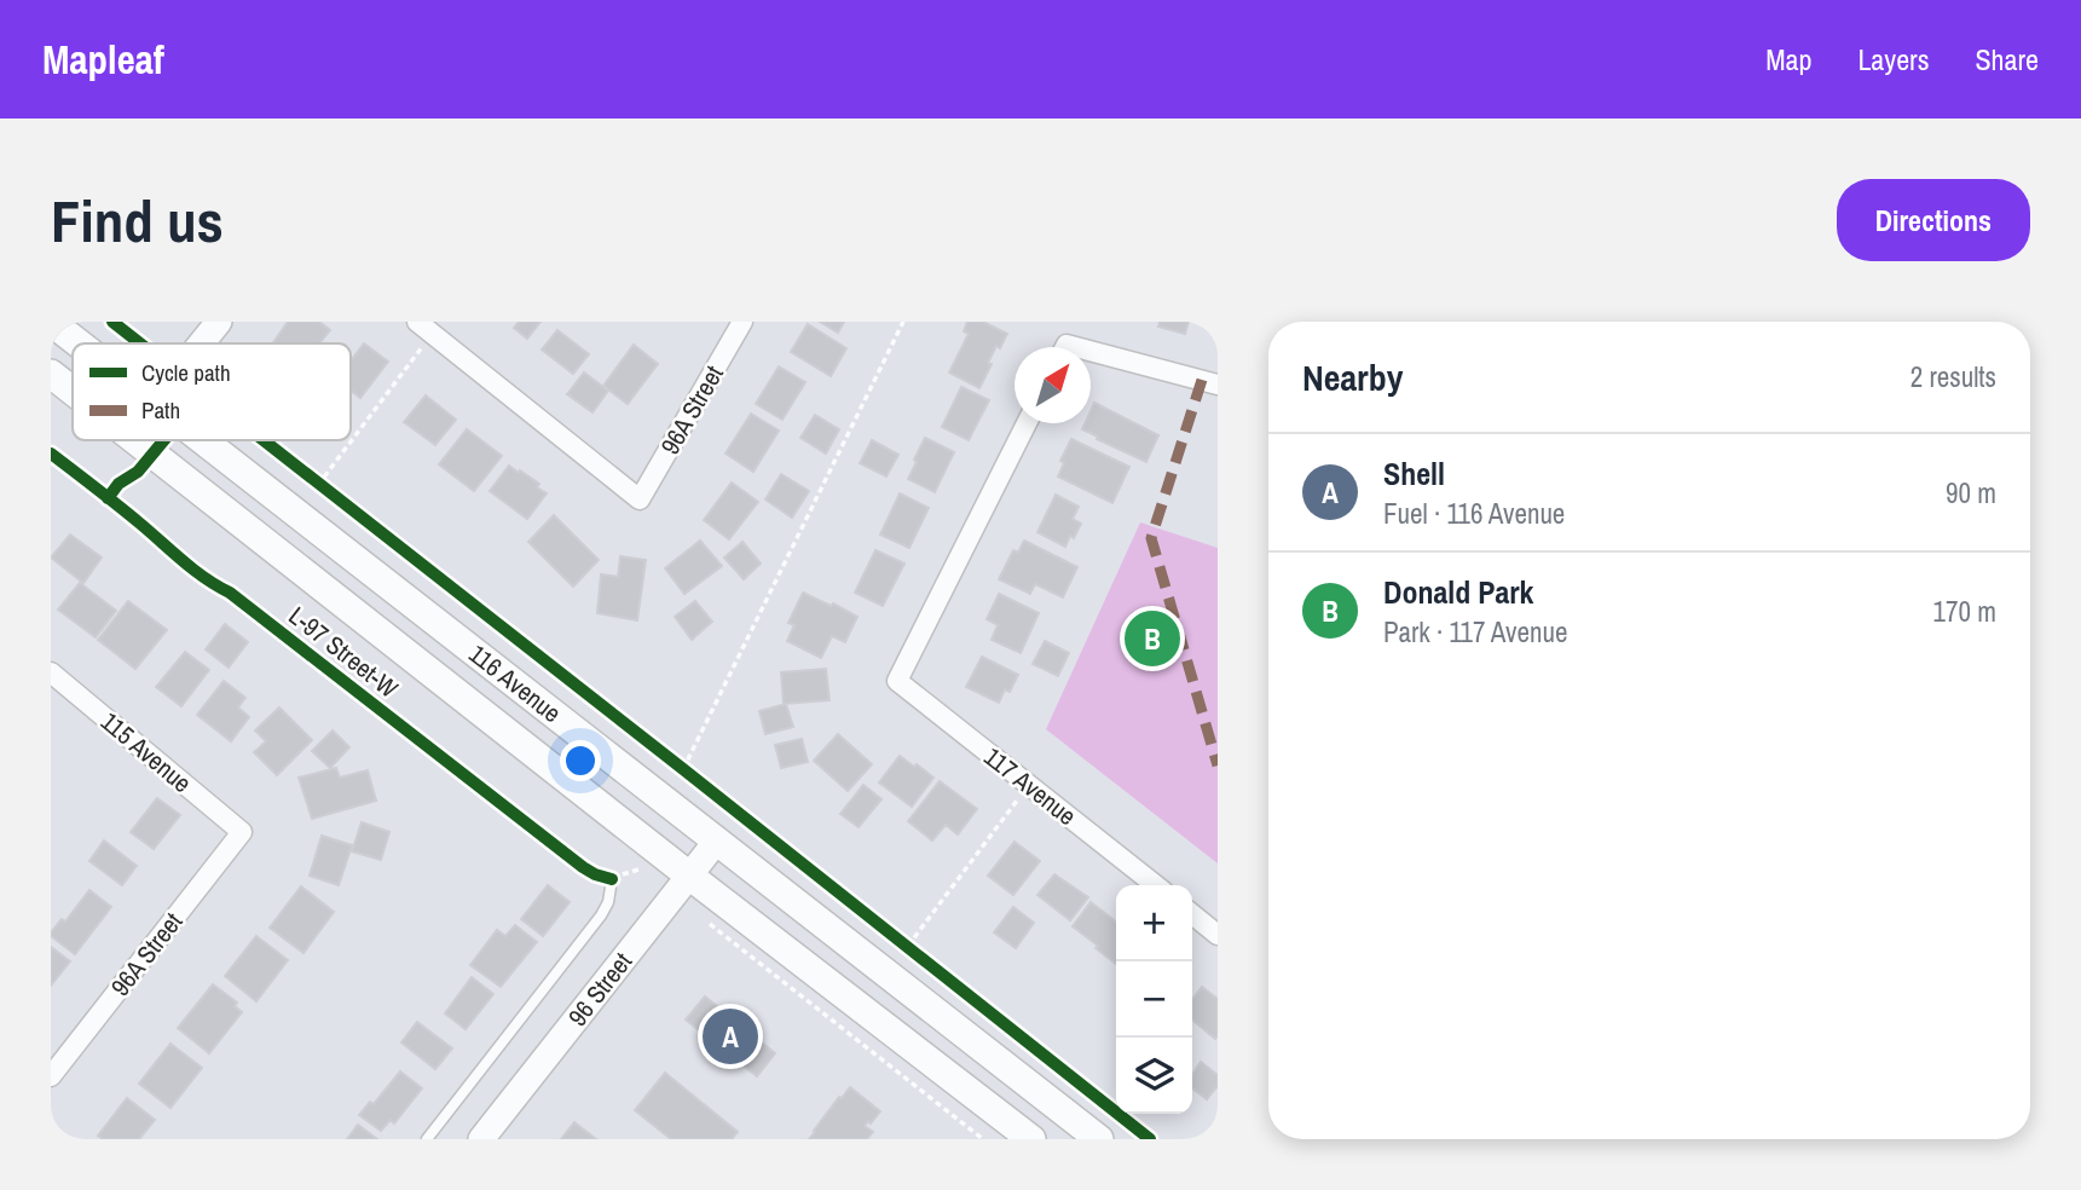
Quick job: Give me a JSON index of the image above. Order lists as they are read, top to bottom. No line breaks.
{"streets":{"main road":["116 Avenue"],"street":["96A Street","115 Avenue","117 Avenue","96 Street"],"cycle path":["L-97 Street-W"]},"crossings":[["96A Street","115 Avenue"],["116 Avenue","96 Street"]],"legend":["Cycle path","Path"],"north":"top right","page":{"header":"Mapleaf","nav":["Map","Layers","Share"],"buttons":"Directions","title":"Find us","heading":["Nearby","2 results"],"list":[{"mark":"A","name":"Shell","note":"Fuel · 116 Avenue","value":"90 m"},{"mark":"B","name":"Donald Park","note":"Park · 117 Avenue","value":"170 m"}],"pins":["B","A"],"map_buttons":["+","−"]}}
